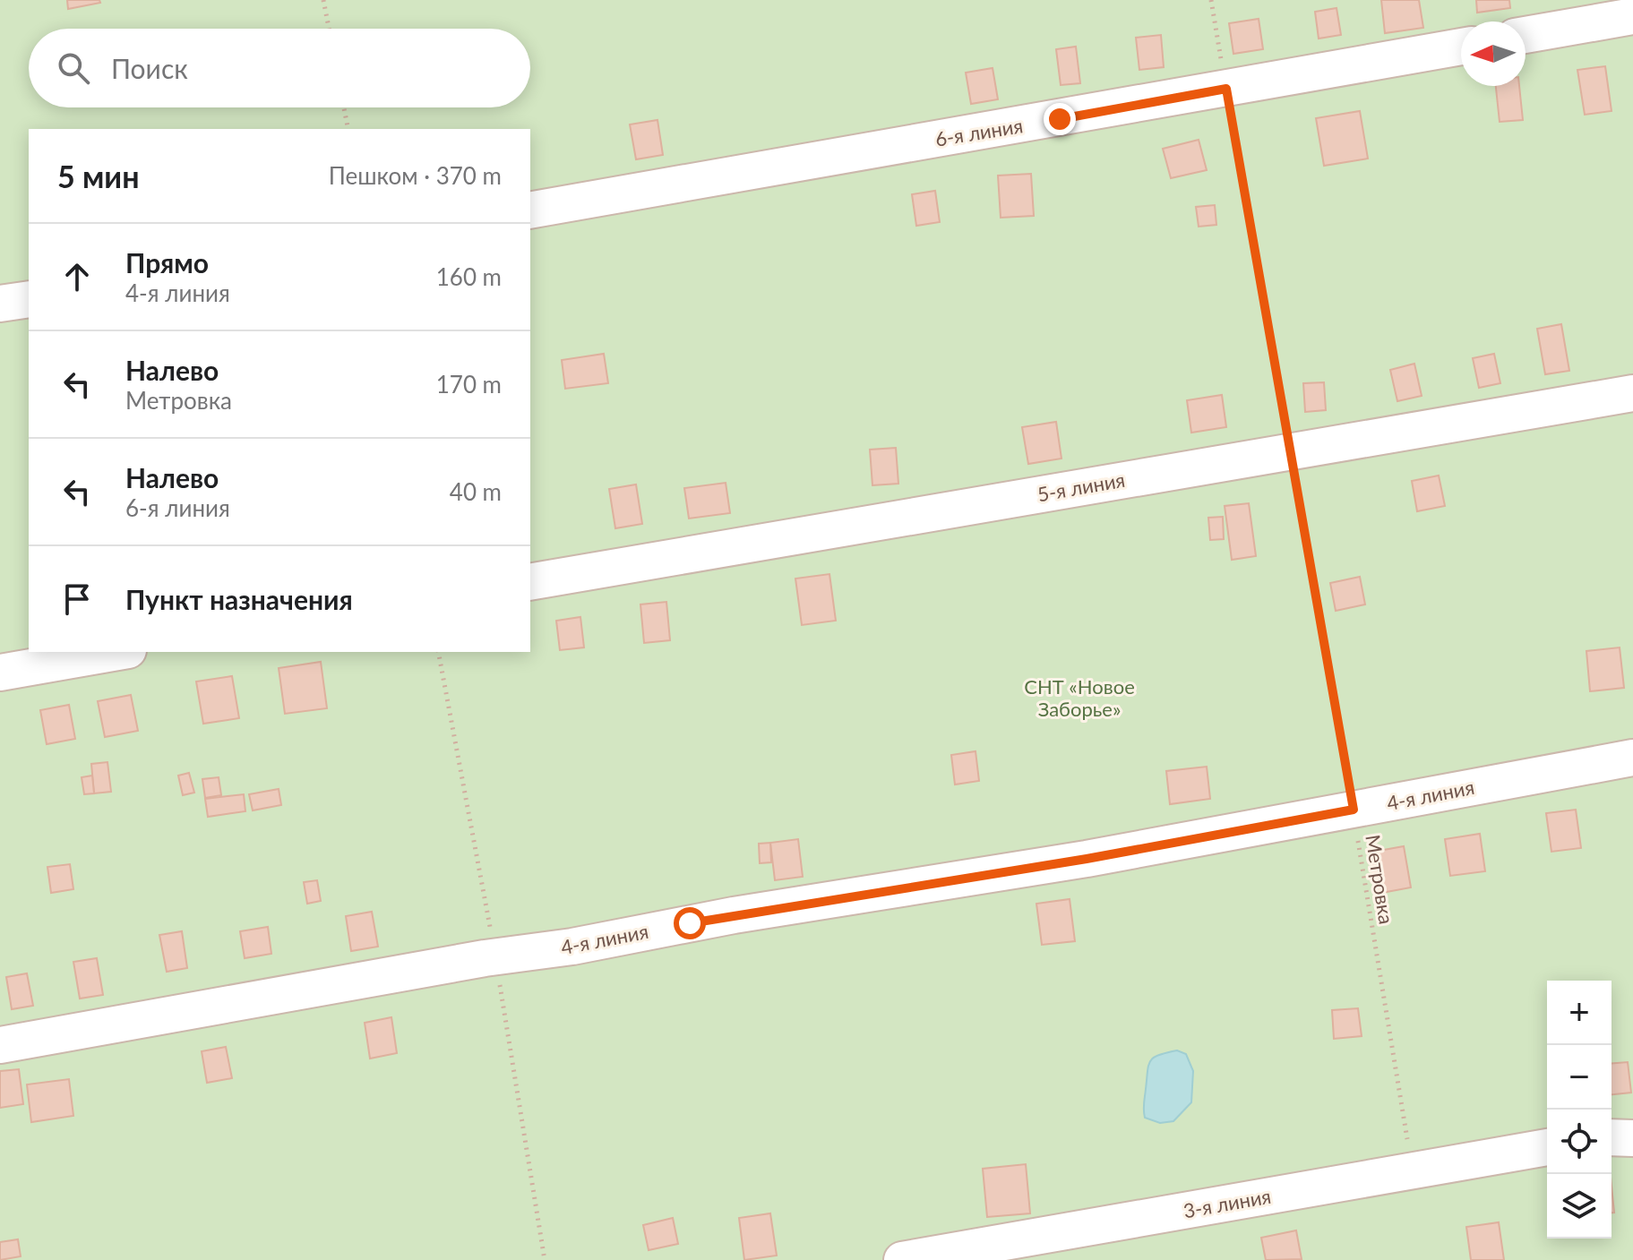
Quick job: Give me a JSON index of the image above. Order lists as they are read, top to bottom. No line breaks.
{"streets":{"lane":["6-я линия","5-я линия","4-я линия","3-я линия"],"path":["Метровка"]},"crossings":[["6-я линия","Метровка"],["5-я линия","Метровка"],["4-я линия","Метровка"],["Метровка","3-я линия"]],"parks":["СНТ «Новое Заборье»"],"north":"left","page":{"search":"Поиск","heading":["5 мин","Пешком · 370 m"],"list":[["Прямо","4-я линия","160 m"],["Налево","Метровка","170 m"],["Налево","6-я линия","40 m"],"Пункт назначения"],"map_buttons":["+","−"]}}
